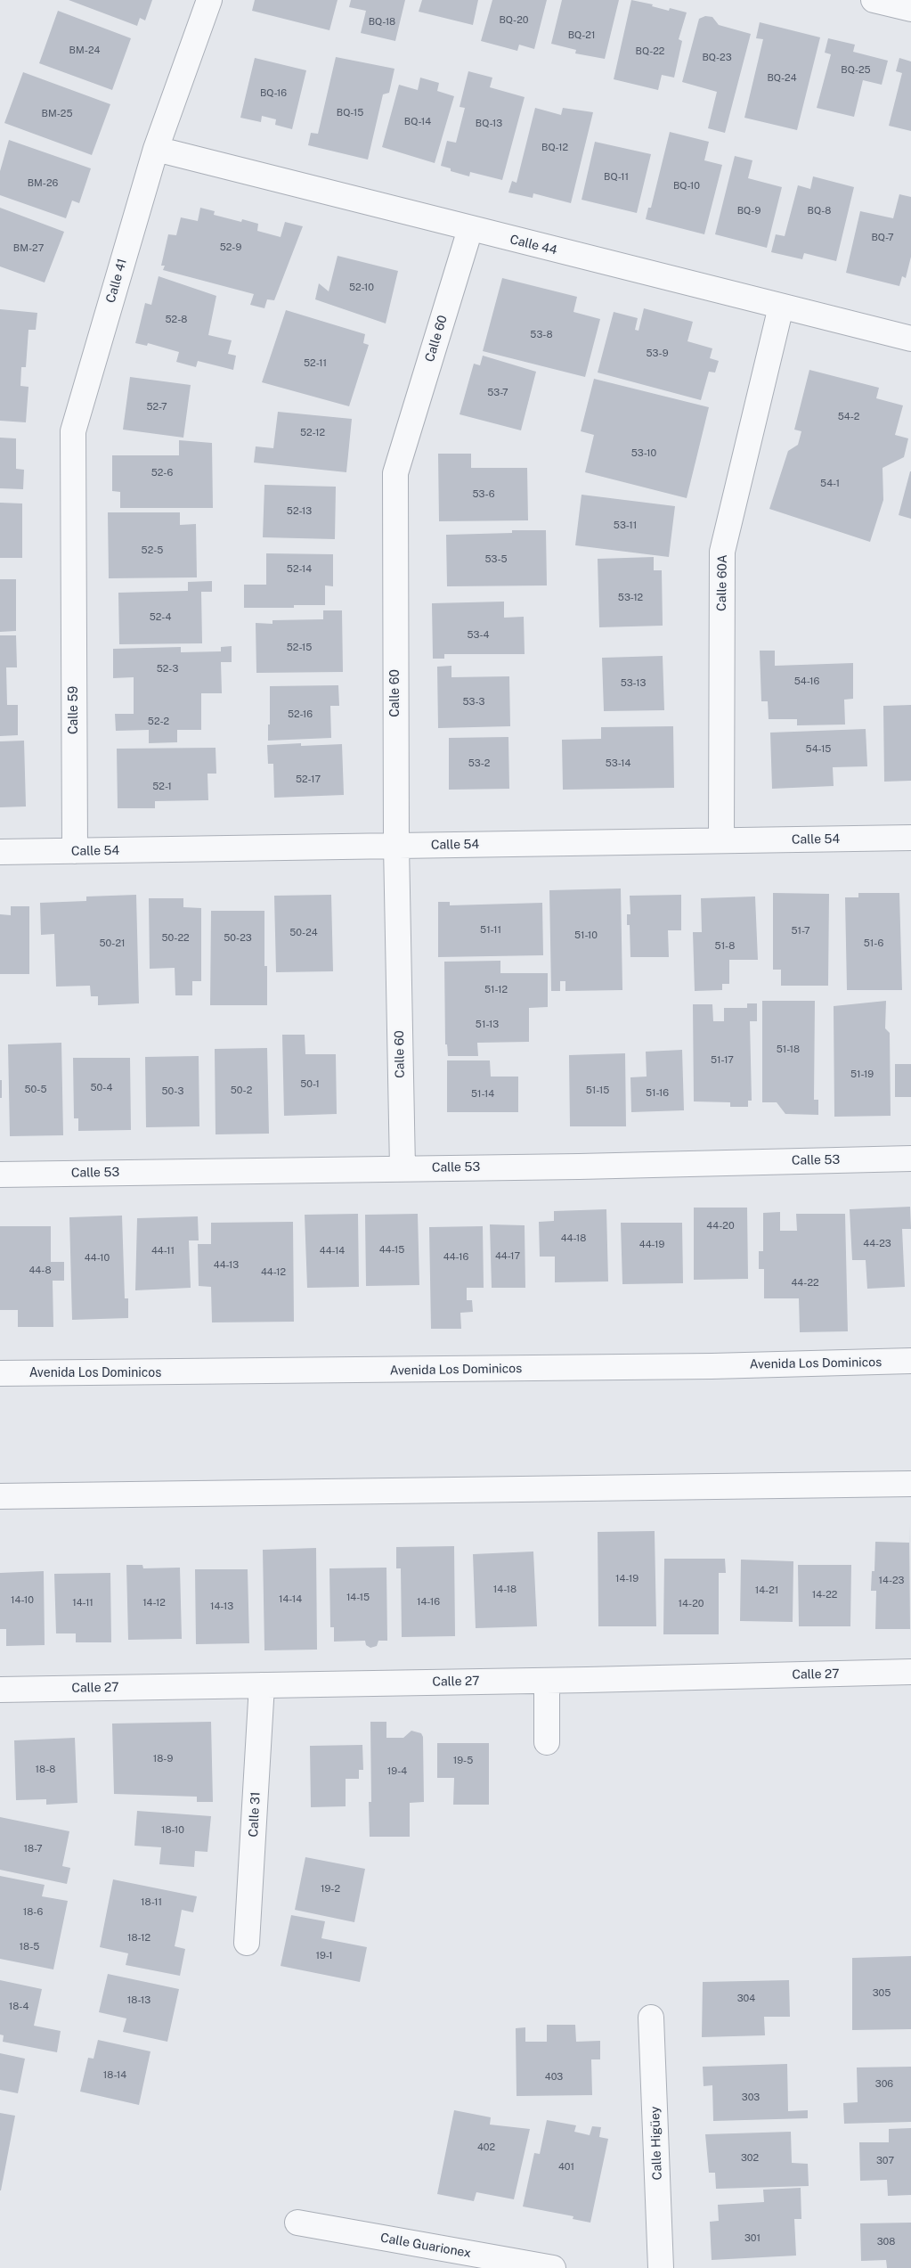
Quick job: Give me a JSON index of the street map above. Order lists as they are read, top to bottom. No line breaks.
{"streets":{"street":["Calle 44","Calle 41","Calle 60","Calle 60A","Calle 59","Calle 54","Calle 53","Avenida Los Dominicos","Calle 27","Calle 31","Calle Higüey","Calle Guarionex"]},"crossings":[["Calle 44","Calle 41"],["Calle 44","Calle 60"],["Calle 44","Calle 60A"],["Calle 41","Calle 59"],["Calle 60","Calle 54"],["Calle 60","Calle 53"],["Calle 60A","Calle 54"],["Calle 59","Calle 54"],["Calle 27","Calle 31"]],"house_numbers":["BQ-20","BQ-18","BQ-21","BM-24","BQ-22","BQ-23","BQ-25","BQ-24","BQ-16","BQ-15","BM-25","BQ-14","BQ-13","BQ-12","BQ-11","BM-26","BQ-10","BQ-9","BQ-8","BQ-7","52-9","BM-27","52-10","52-8","53-8","53-9","52-11","53-7","52-7","54-2","52-12","53-10","52-6","54-1","53-6","52-13","53-11","52-5","53-5","52-14","53-12","52-4","53-4","52-15","52-3","54-16","53-13","53-3","52-16","52-2","54-15","53-2","53-14","52-17","52-1","51-11","51-7","50-24","51-10","50-22","50-23","50-21","51-6","51-8","51-12","51-13","51-18","51-17","51-19","50-1","50-4","50-5","50-2","51-15","50-3","51-16","51-14","44-20","44-18","44-23","44-19","44-15","44-11","44-14","44-17","44-16","44-10","44-13","44-8","44-12","44-22","14-19","14-23","14-18","14-21","14-22","14-15","14-14","14-10","14-16","14-11","14-12","14-20","14-13","18-9","19-5","18-8","19-4","18-10","18-7","19-2","18-11","18-6","18-12","18-5","19-1","305","304","18-13","18-4","18-14","403","306","303","402","302","307","401","301","308"]}
